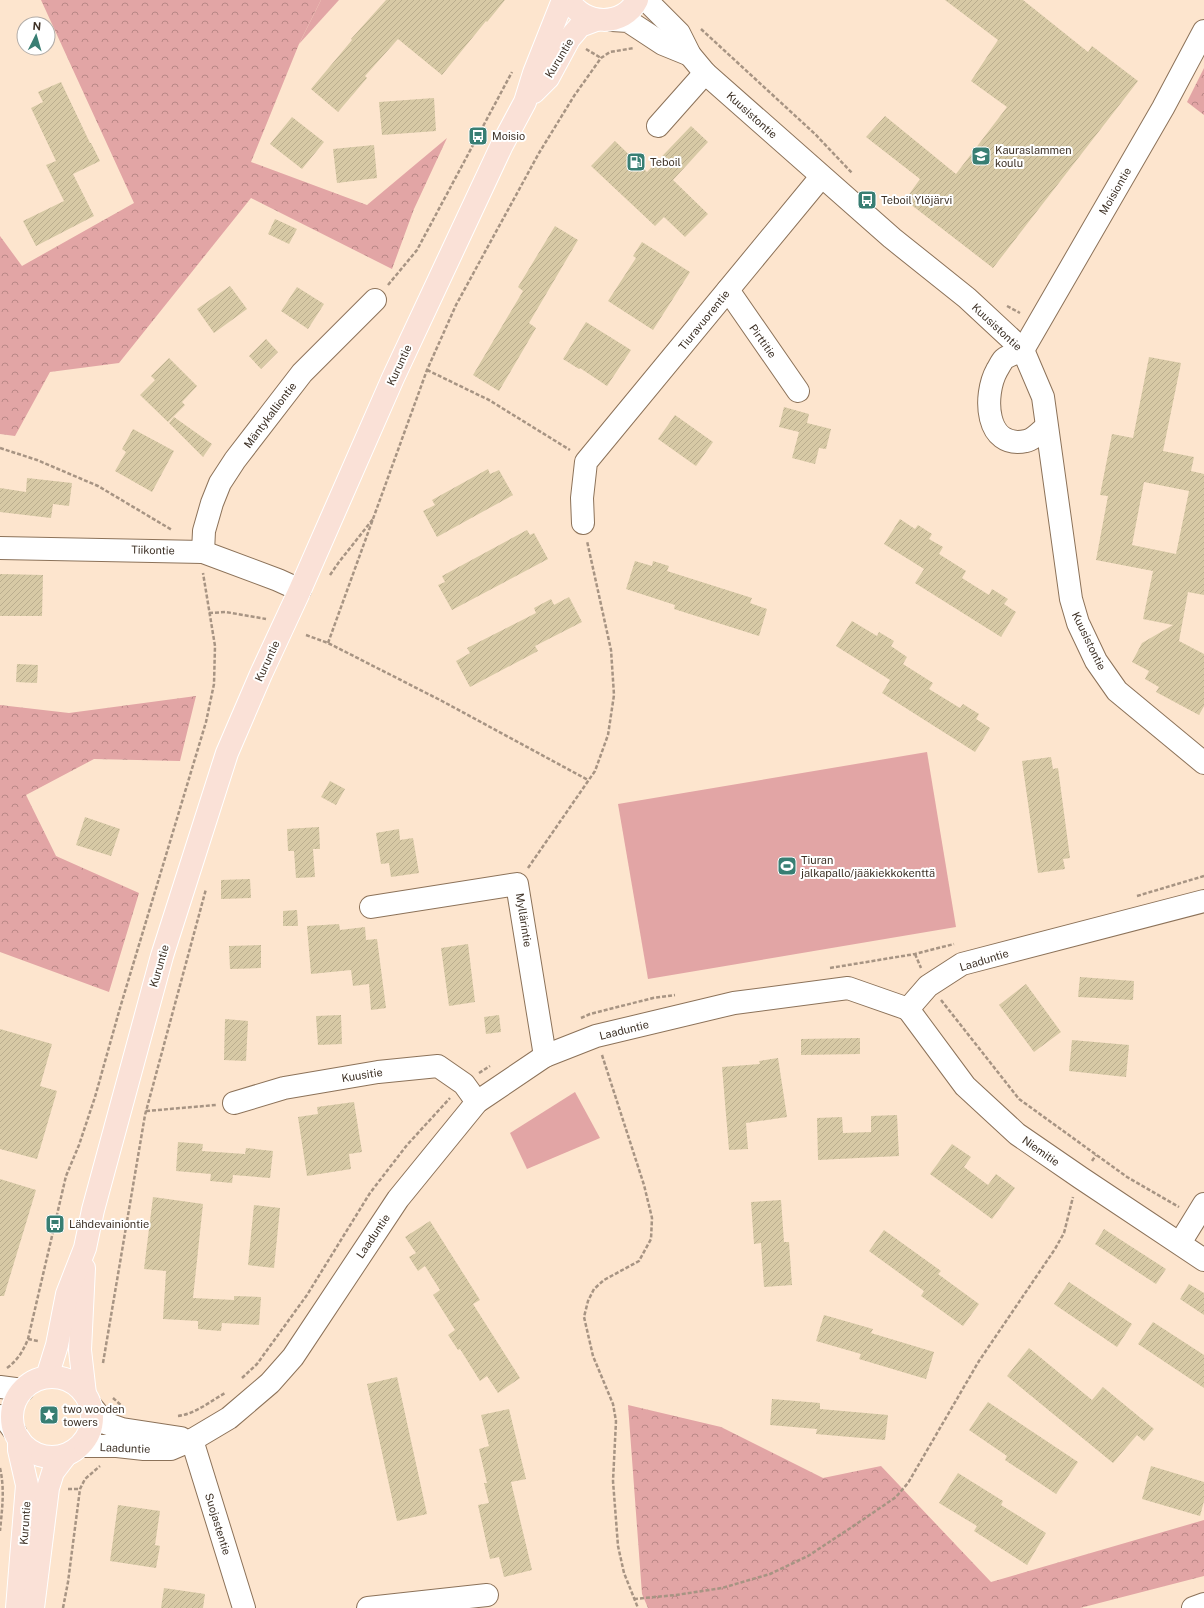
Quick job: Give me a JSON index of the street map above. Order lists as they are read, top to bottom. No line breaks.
{"streets":{"main road":["Kuruntie"],"street":["Kuusistontie","Moisiontie","Tiuravuorentie","Pirttitie","Mäntykalliontie","Tiikontie","Myllärintie","Laaduntie","Kuusitie","Niemitie","Suojastentie"]},"crossings":[["Kuruntie","Kuusistontie"],["Kuruntie","Tiikontie"],["Kuruntie","Laaduntie"],["Kuusistontie","Moisiontie"],["Kuusistontie","Tiuravuorentie"],["Tiuravuorentie","Pirttitie"],["Mäntykalliontie","Tiikontie"],["Myllärintie","Laaduntie"],["Laaduntie","Kuusitie"],["Laaduntie","Niemitie"],["Laaduntie","Suojastentie"]],"places":{"bus stop":["Moisio","Teboil Ylöjärvi","Lähdevainiontie"],"school or university":["Kauraslammen koulu"],"fuel station":["Teboil"],"sports":["Tiuran jalkapallo/jääkiekkokenttä"],"place":["two wooden towers"]},"north":"top"}
